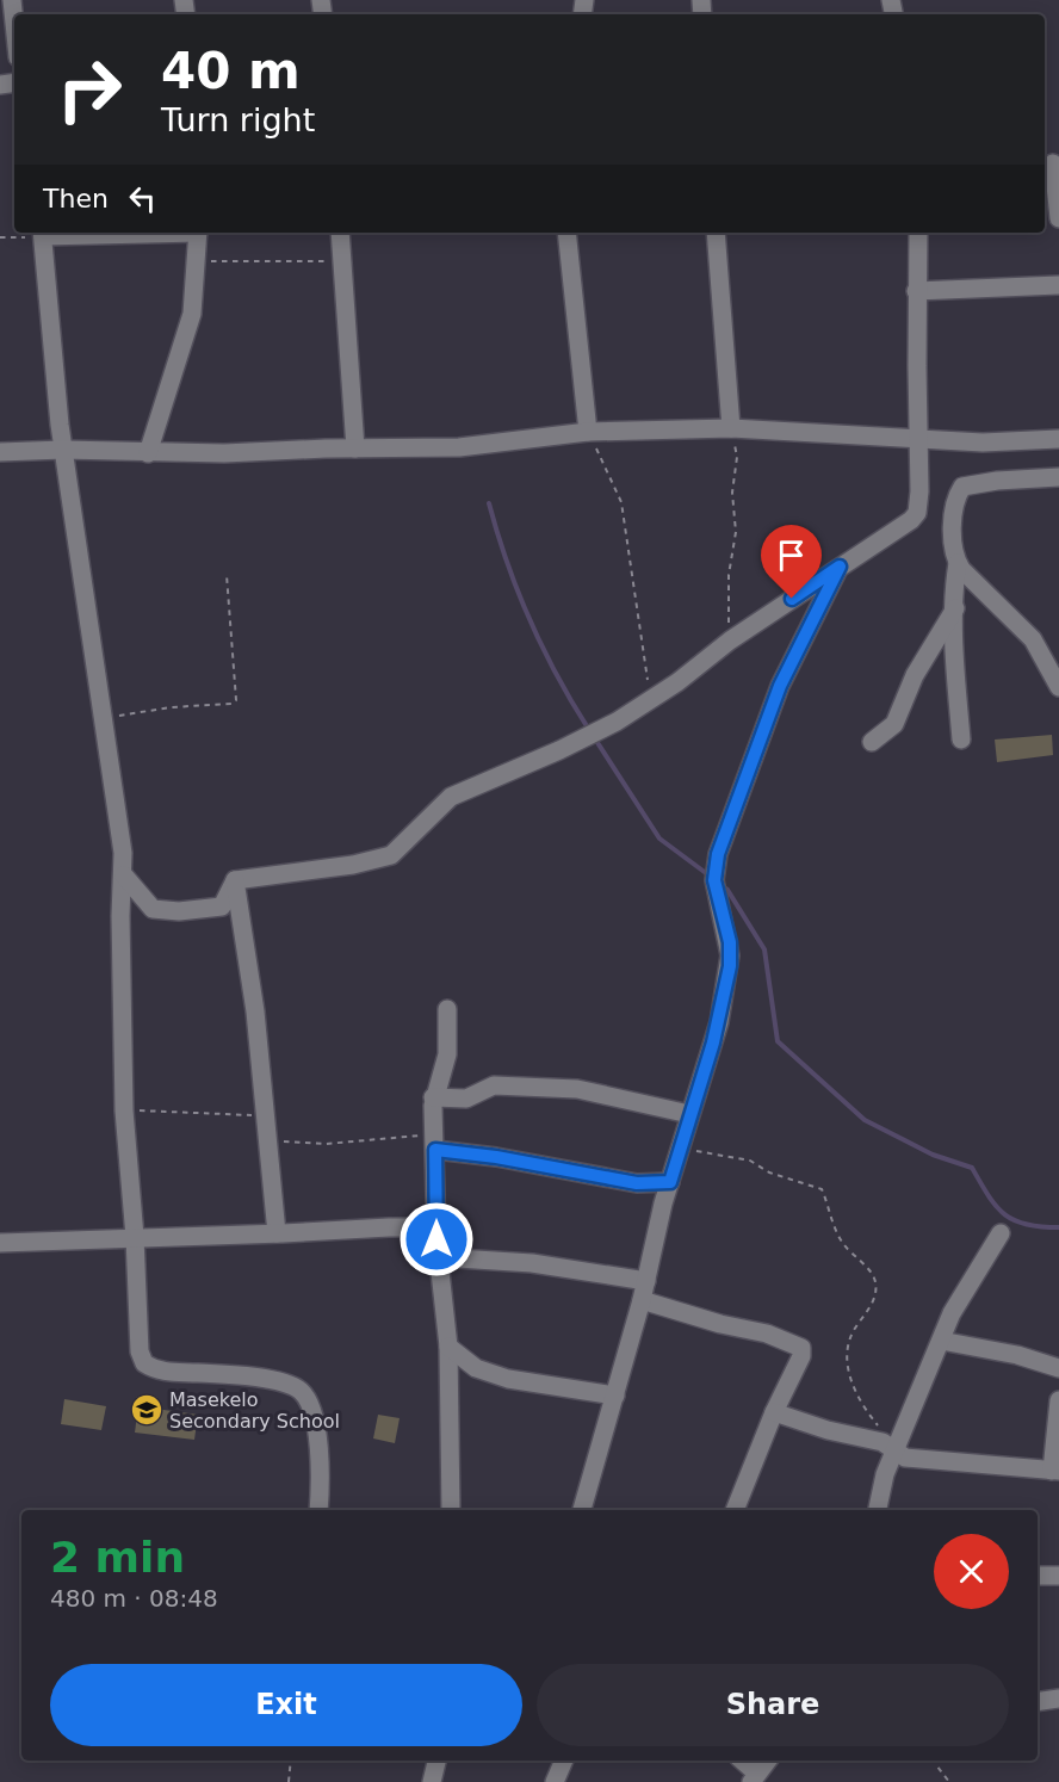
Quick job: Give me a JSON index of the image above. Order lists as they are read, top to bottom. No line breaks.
{"places":{"school or university":["Masekelo Secondary School"]},"page":{"turn":["40 m","Turn right"],"then":"Then","heading":["2 min","480 m · 08:48"],"buttons":["Exit","Share"]}}
